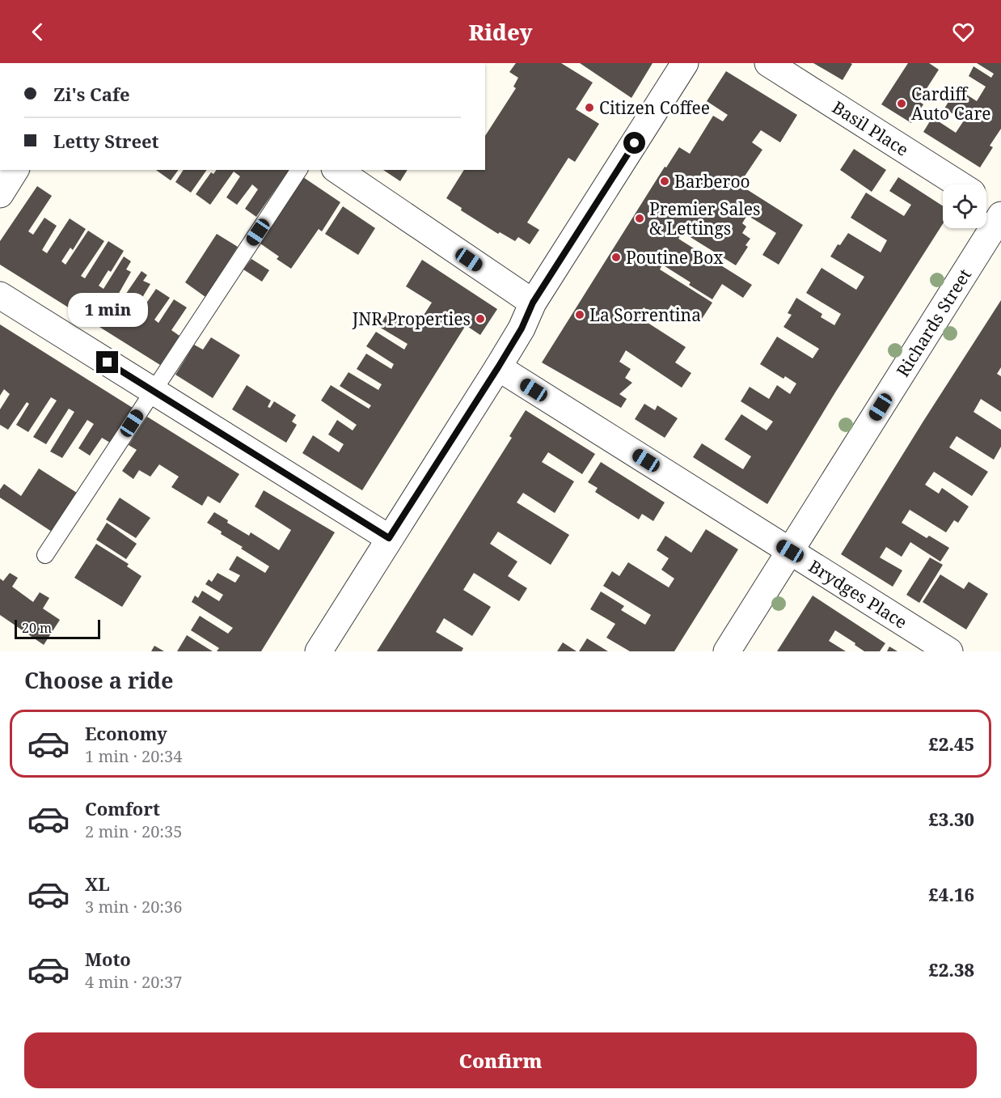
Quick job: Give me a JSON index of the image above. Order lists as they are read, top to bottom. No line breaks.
{"streets":{"street":["Basil Place","Richards Street","Brydges Place"]},"crossings":[["Richards Street","Brydges Place"]],"places":["Cardiff Auto Care","Citizen Coffee","Barberoo","Premier Sales & Lettings","Poutine Box","La Sorrentina","JNR Properties"],"scale_bar":"20 m","page":{"header":"Ridey","banner":["Zi's Cafe","Letty Street"],"bubble":"1 min","scale":"20 m","heading":"Choose a ride","list":[{"name":"Economy","note":"1 min · 20:34","value":"£2.45"},{"name":"Comfort","note":"2 min · 20:35","value":"£3.30"},{"name":"XL","note":"3 min · 20:36","value":"£4.16"},{"name":"Moto","note":"4 min · 20:37","value":"£2.38"}],"buttons":"Confirm"}}
